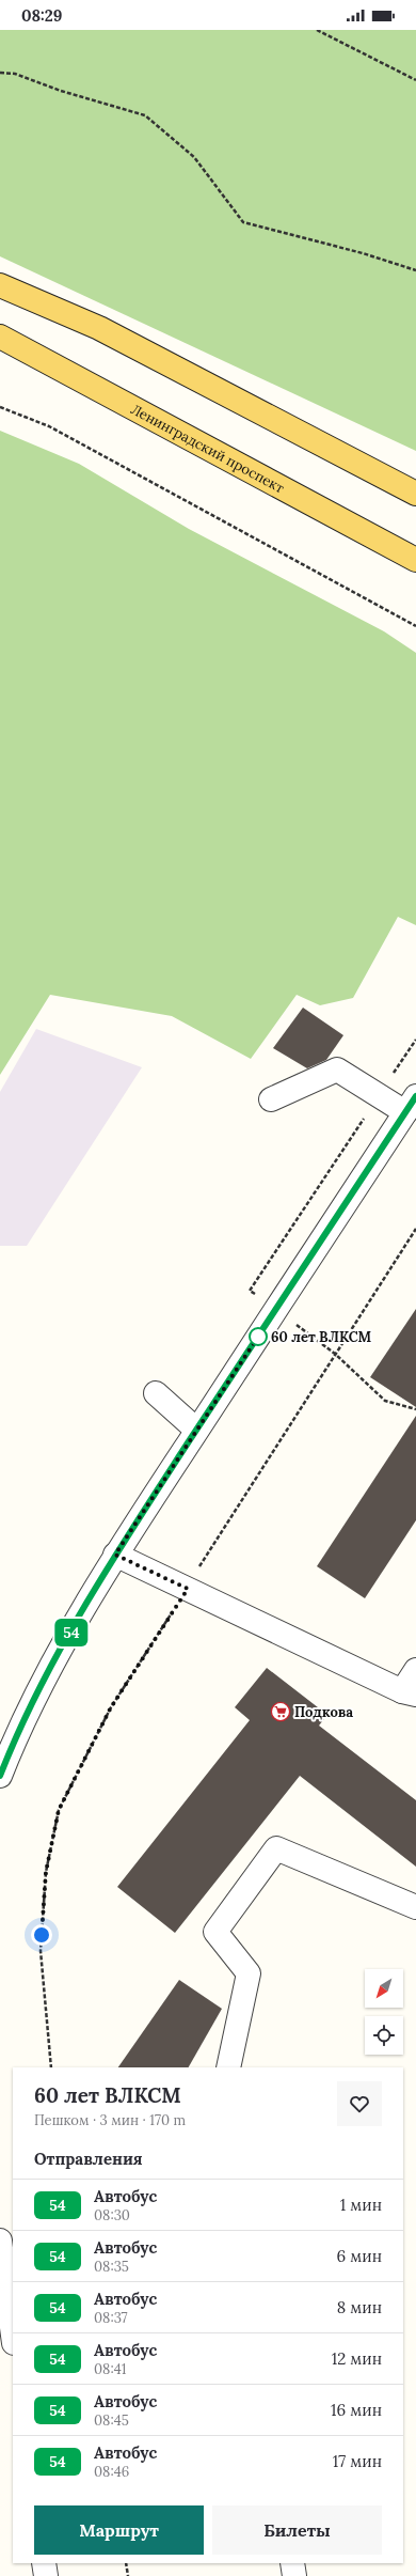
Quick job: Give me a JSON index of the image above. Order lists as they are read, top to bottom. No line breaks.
{"streets":{"main road":["Ленинградский проспект"]},"places":{"other":["60 лет ВЛКСМ"],"supermarket":["Подкова"]},"lines":["bus line 54"],"north":"bottom left","page":{"status":"08:29","on_map":"54","heading":[["60 лет ВЛКСМ","Пешком · 3 мин · 170 m"],"Отправления"],"list":[{"mark":"54","name":"Автобус","note":"08:30","value":"1 мин"},{"mark":"54","name":"Автобус","note":"08:35","value":"6 мин"},{"mark":"54","name":"Автобус","note":"08:37","value":"8 мин"},{"mark":"54","name":"Автобус","note":"08:41","value":"12 мин"},{"mark":"54","name":"Автобус","note":"08:45","value":"16 мин"},{"mark":"54","name":"Автобус","note":"08:46","value":"17 мин"}],"buttons":["Маршрут","Билеты"]}}
